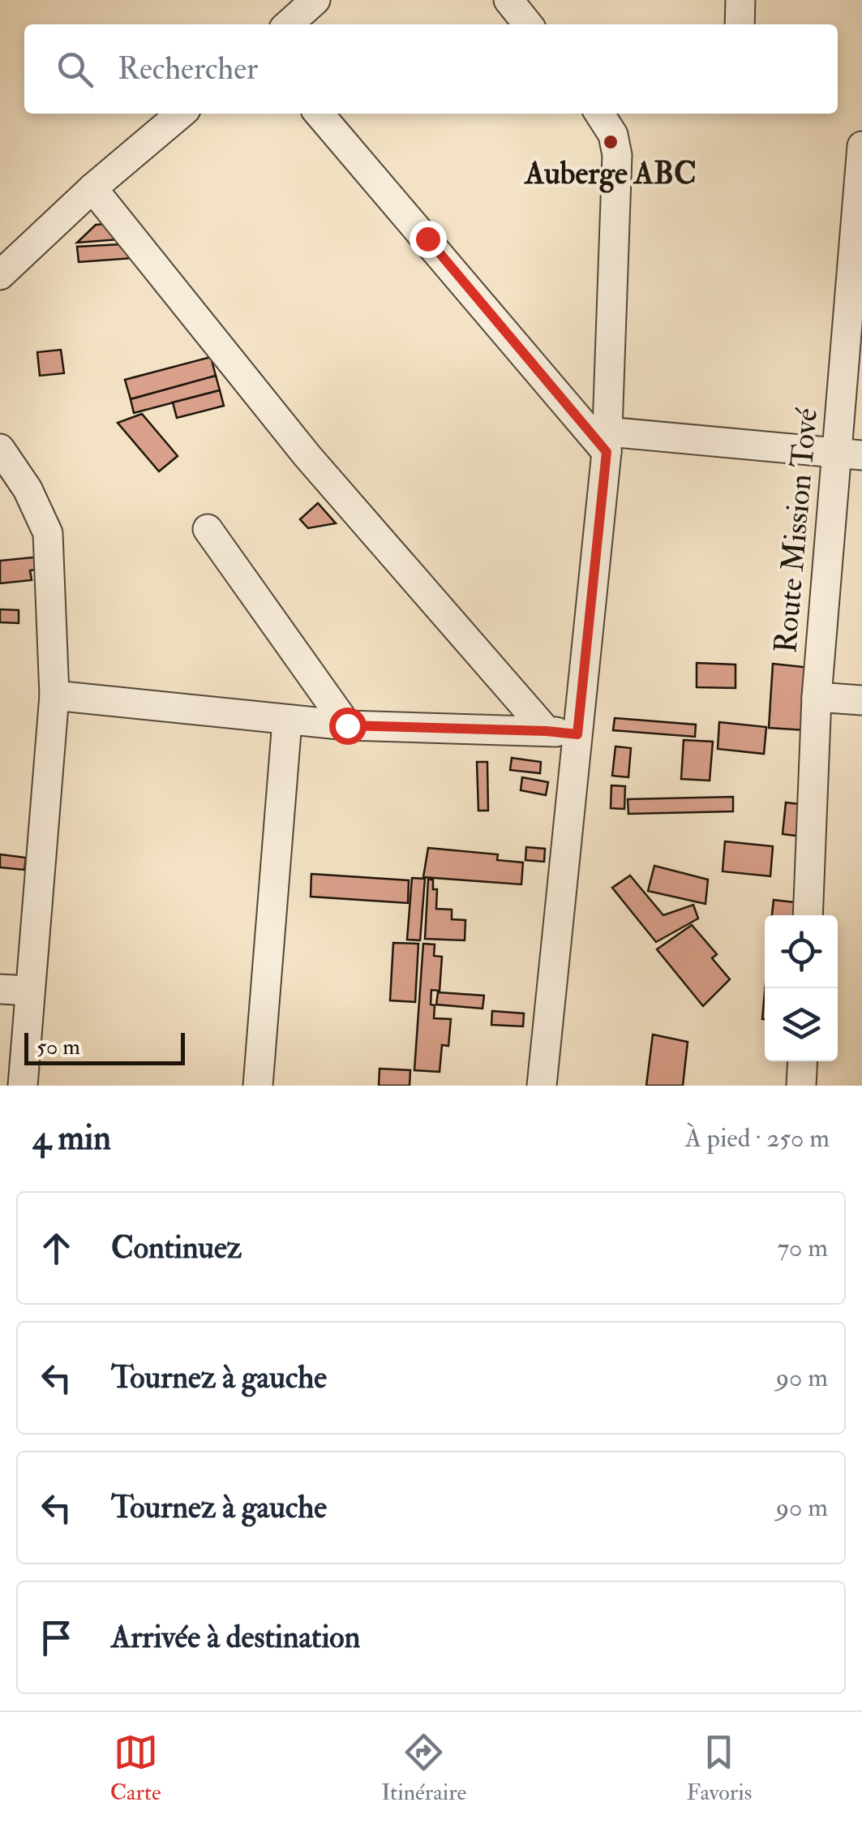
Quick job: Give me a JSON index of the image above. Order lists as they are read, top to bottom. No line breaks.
{"streets":{"street":["Route Mission Tové"]},"places":["Auberge ABC"],"scale_bar":"50 m","page":{"search":"Rechercher","scale":"50 m","heading":["4 min","À pied · 250 m"],"list":[["Continuez","70 m"],["Tournez à gauche","90 m"],["Tournez à gauche","90 m"],"Arrivée à destination"],"nav":["Carte","Itinéraire","Favoris"]}}
